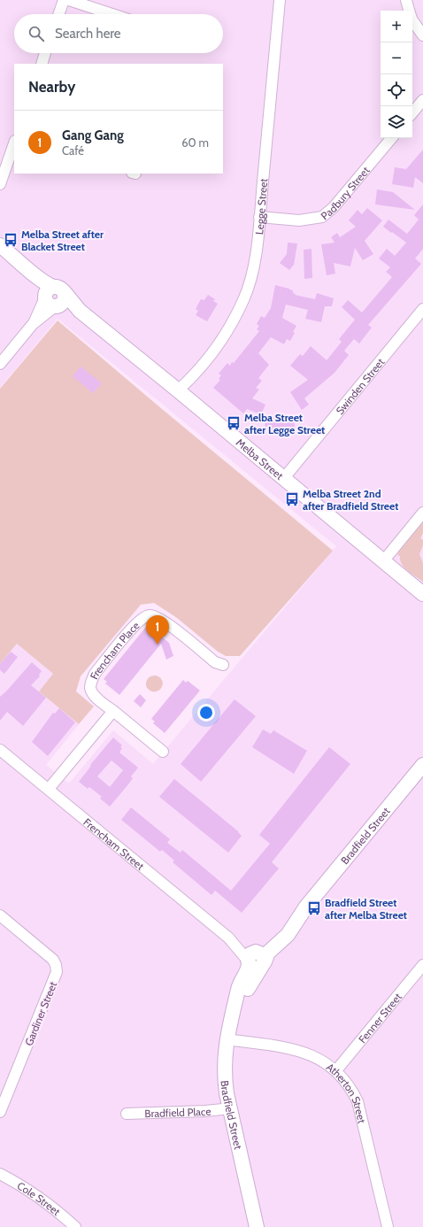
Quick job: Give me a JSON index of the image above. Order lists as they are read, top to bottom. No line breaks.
{"streets":{"street":["Padbury Street","Legge Street","Swinden Street","Melba Street","Frencham Place","Bradfield Street","Frencham Street","Gardiner Street","Fenner Street","Atherton Street","Bradfield Place","Cole Street"]},"crossings":[["Padbury Street","Legge Street"],["Legge Street","Melba Street"],["Swinden Street","Melba Street"],["Bradfield Street","Frencham Street"],["Bradfield Street","Atherton Street"],["Bradfield Street","Bradfield Place"],["Fenner Street","Atherton Street"]],"places":{"bus stop":["Melba Street after Blacket Street","Melba Street after Legge Street","Melba Street 2nd after Bradfield Street","Bradfield Street after Melba Street"]},"page":{"map_buttons":["+","−"],"search":"Search here","heading":"Nearby","list":[{"mark":"1","name":"Gang Gang","note":"Café","value":"60 m"}],"pins":"1"}}
